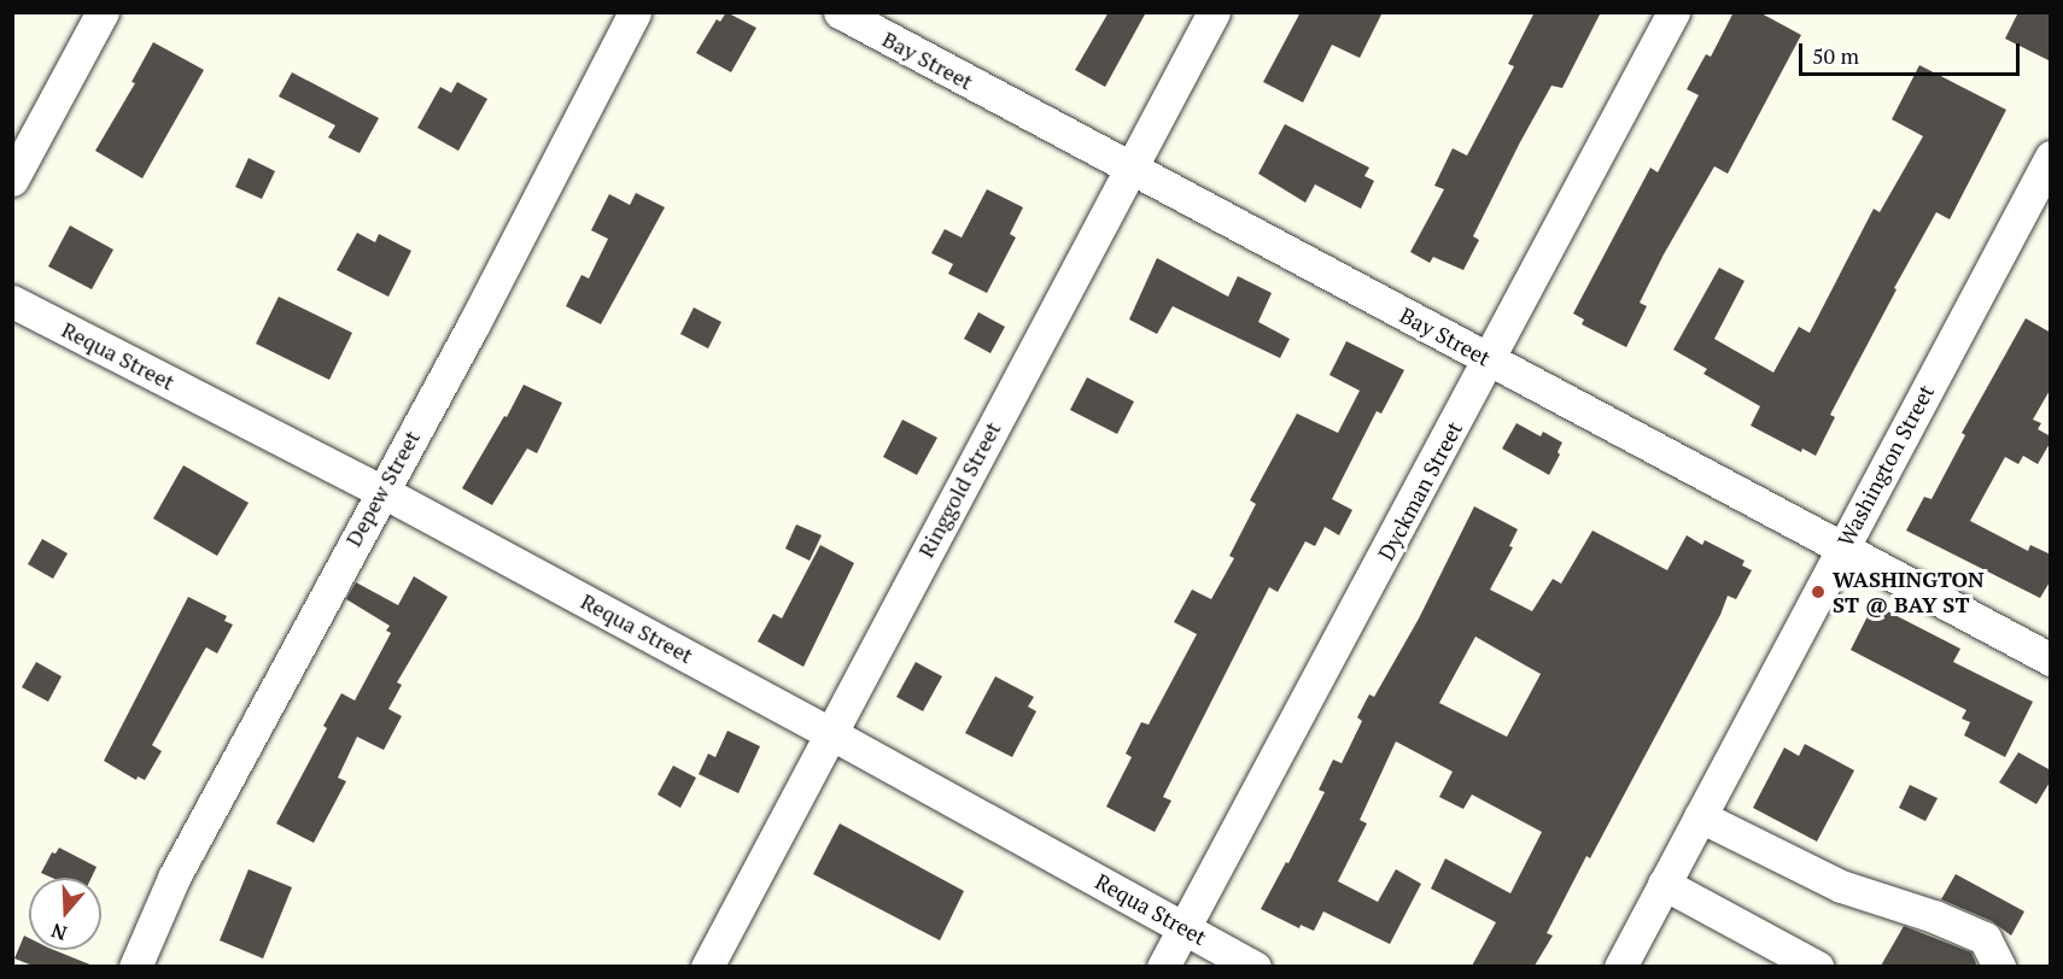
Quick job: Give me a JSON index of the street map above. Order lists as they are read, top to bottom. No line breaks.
{"streets":{"street":["Bay Street","Requa Street","Washington Street","Depew Street","Ringgold Street","Dyckman Street"]},"crossings":[["Bay Street","Washington Street"],["Bay Street","Ringgold Street"],["Bay Street","Dyckman Street"],["Requa Street","Depew Street"],["Requa Street","Ringgold Street"],["Requa Street","Dyckman Street"]],"places":["WASHINGTON ST @ BAY ST"],"scale_bar":"50 m","north":"bottom"}
